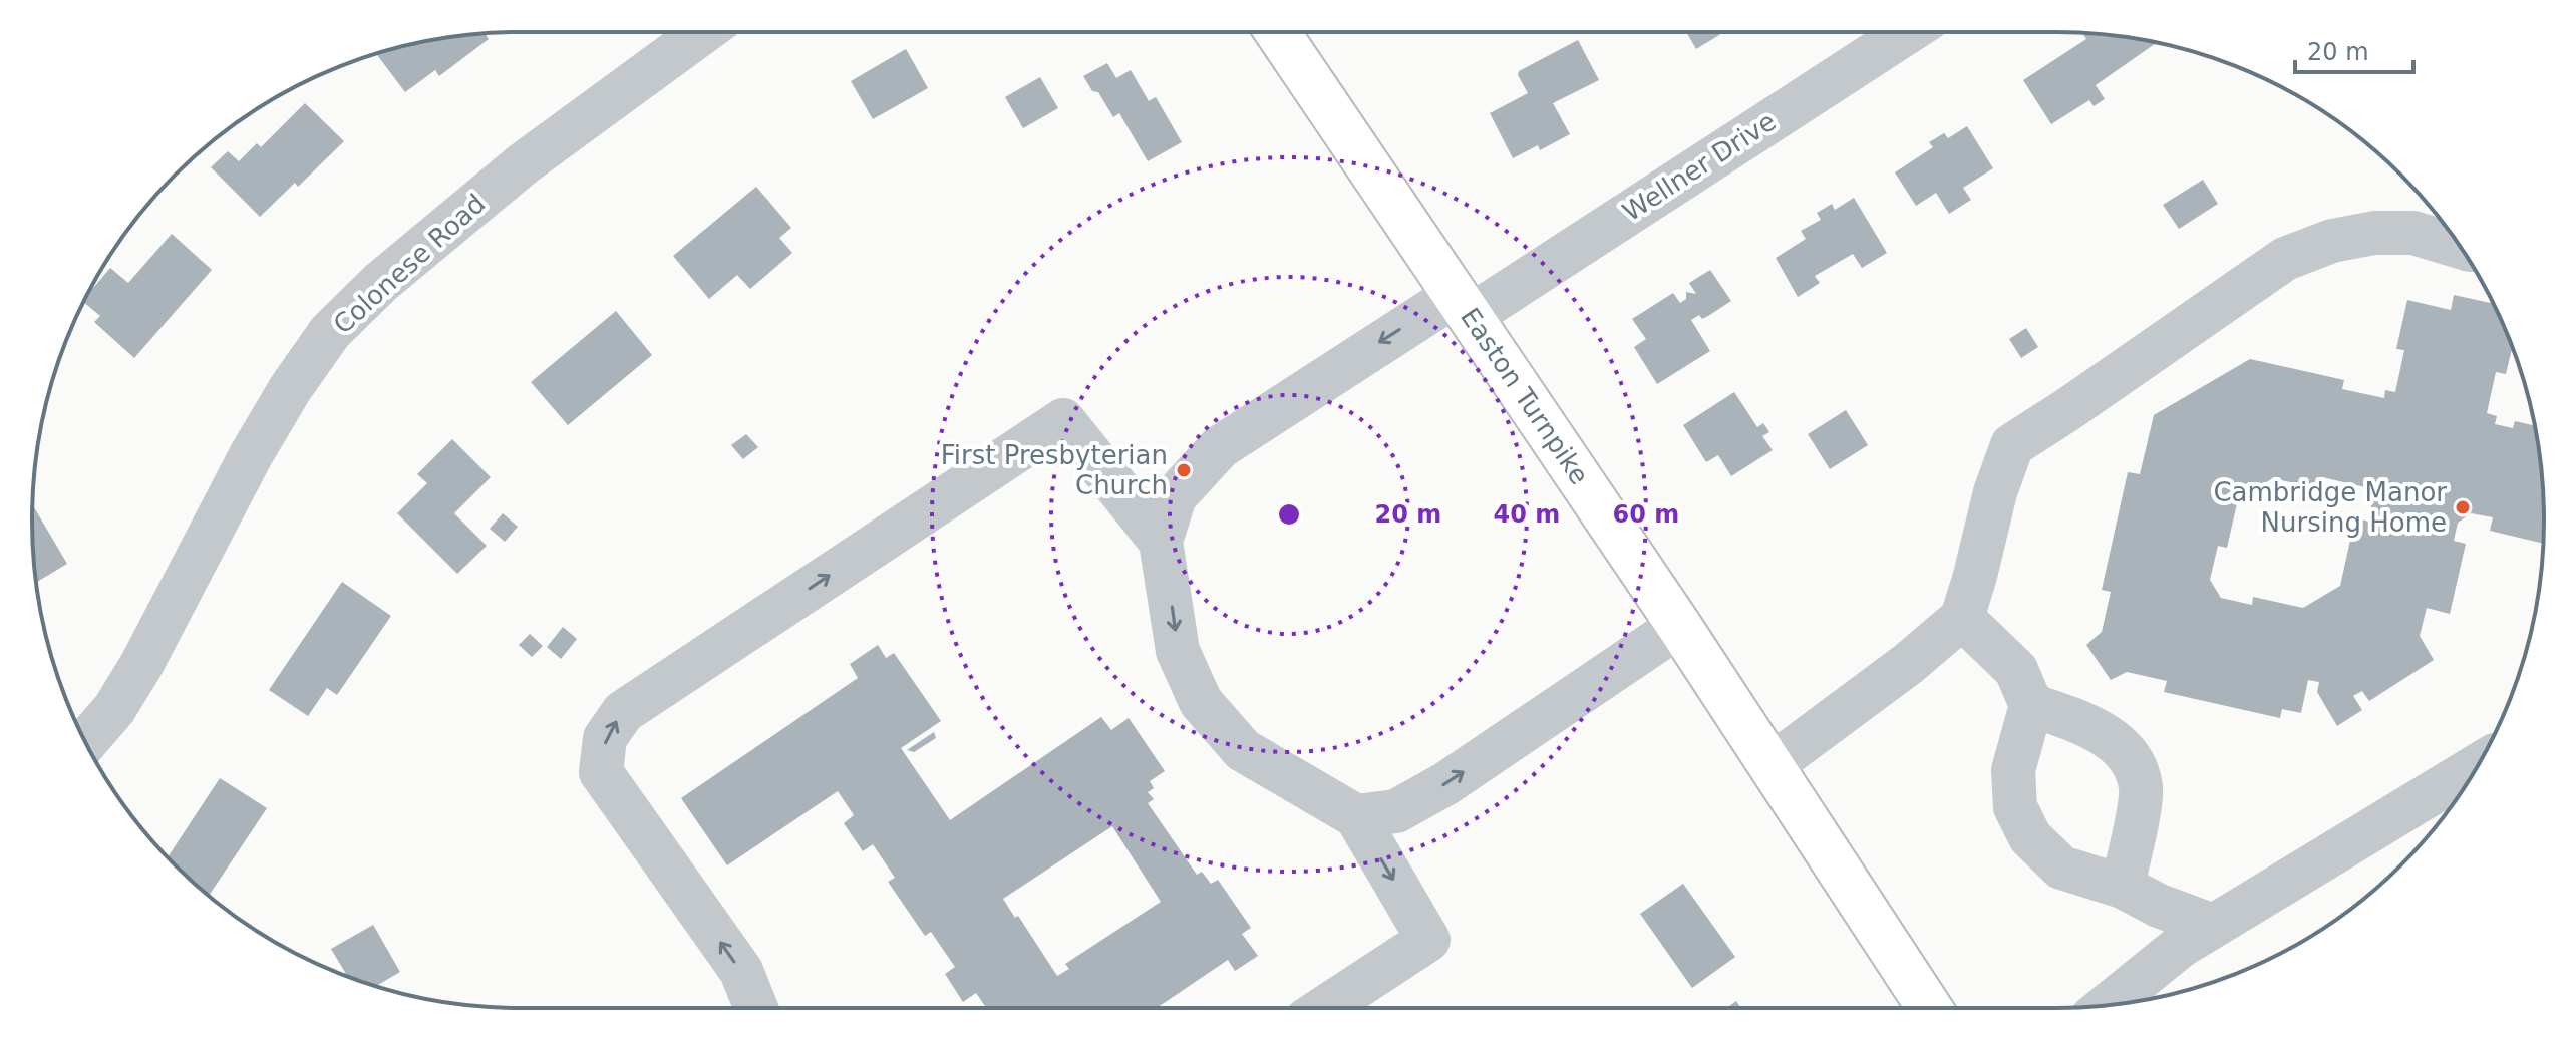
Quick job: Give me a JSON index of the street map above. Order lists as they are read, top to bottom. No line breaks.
{"streets":{"main road":["Easton Turnpike"],"street":["Wellner Drive","Colonese Road"]},"crossings":[["Wellner Drive","Easton Turnpike"]],"places":["First Presbyterian Church","Cambridge Manor Nursing Home"],"scale_bar":"20 m","rings":["20 m","40 m","60 m"]}
